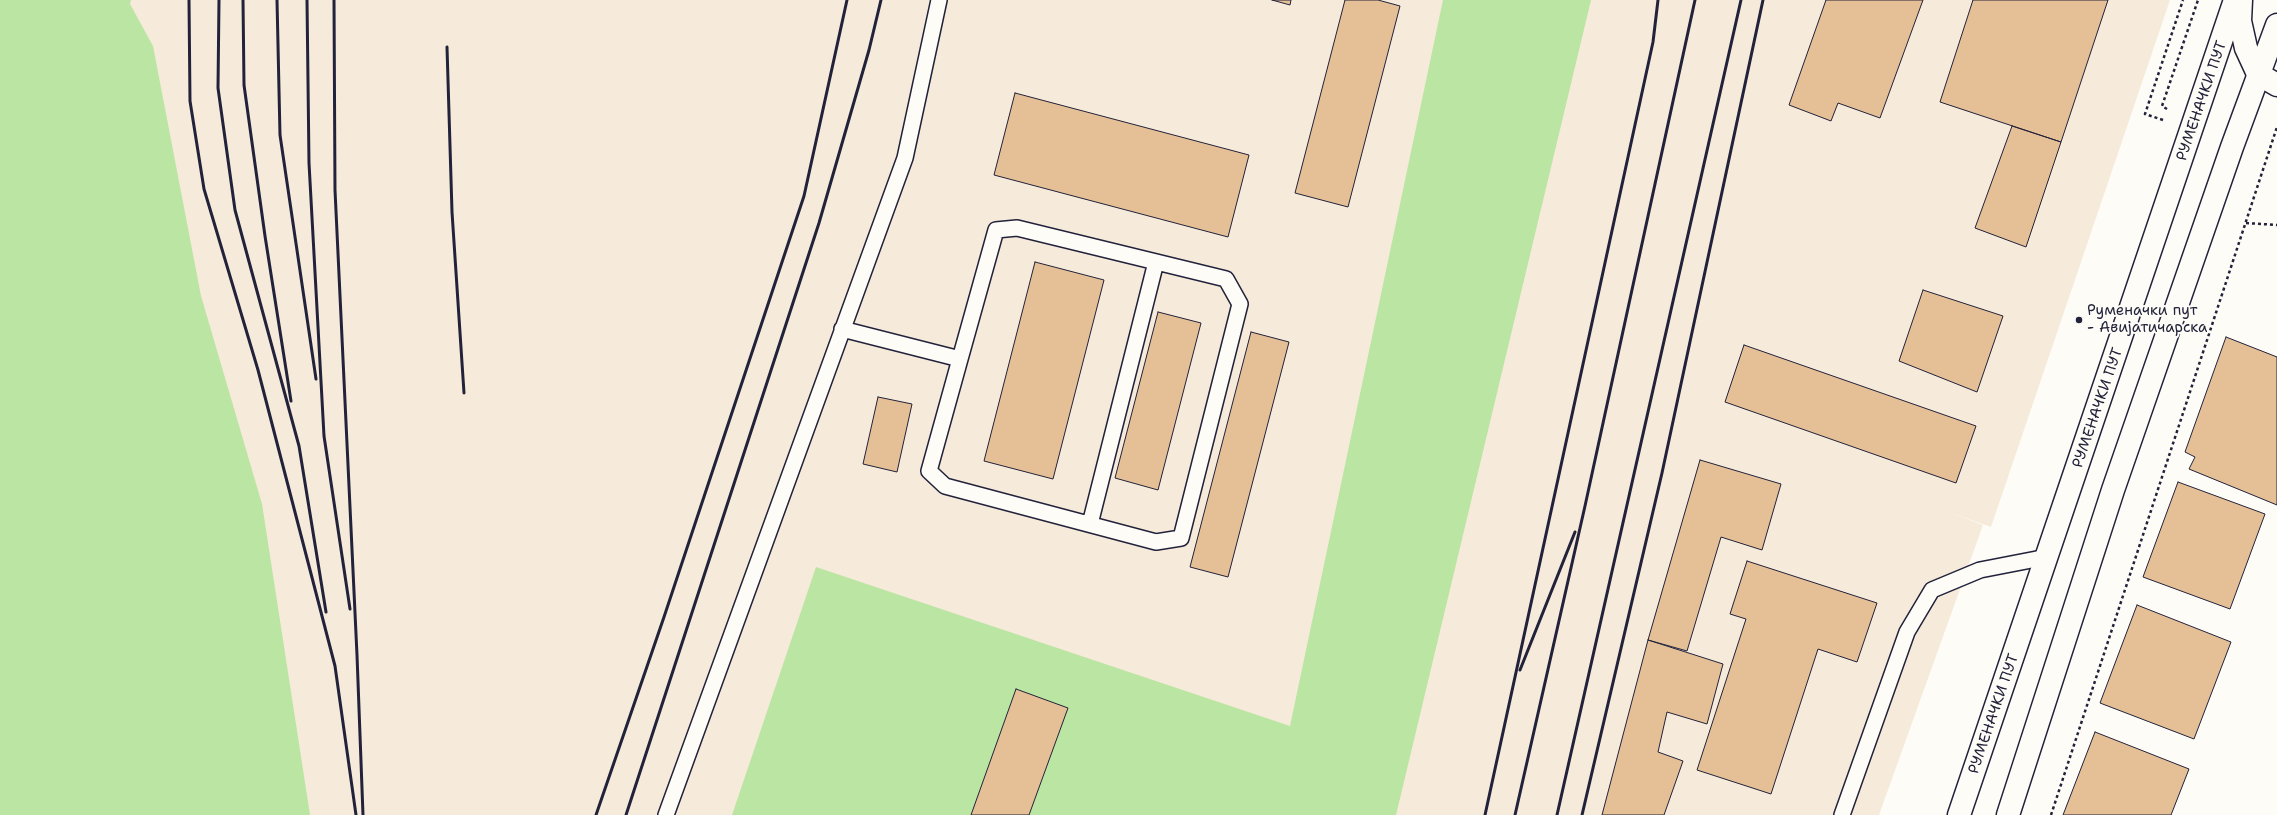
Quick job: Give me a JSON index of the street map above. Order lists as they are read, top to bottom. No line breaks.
{"streets":{"main road":["РУМЕНАЧКИ ПУТ"]},"places":["Руменачки пут - Авијатичарска"]}
